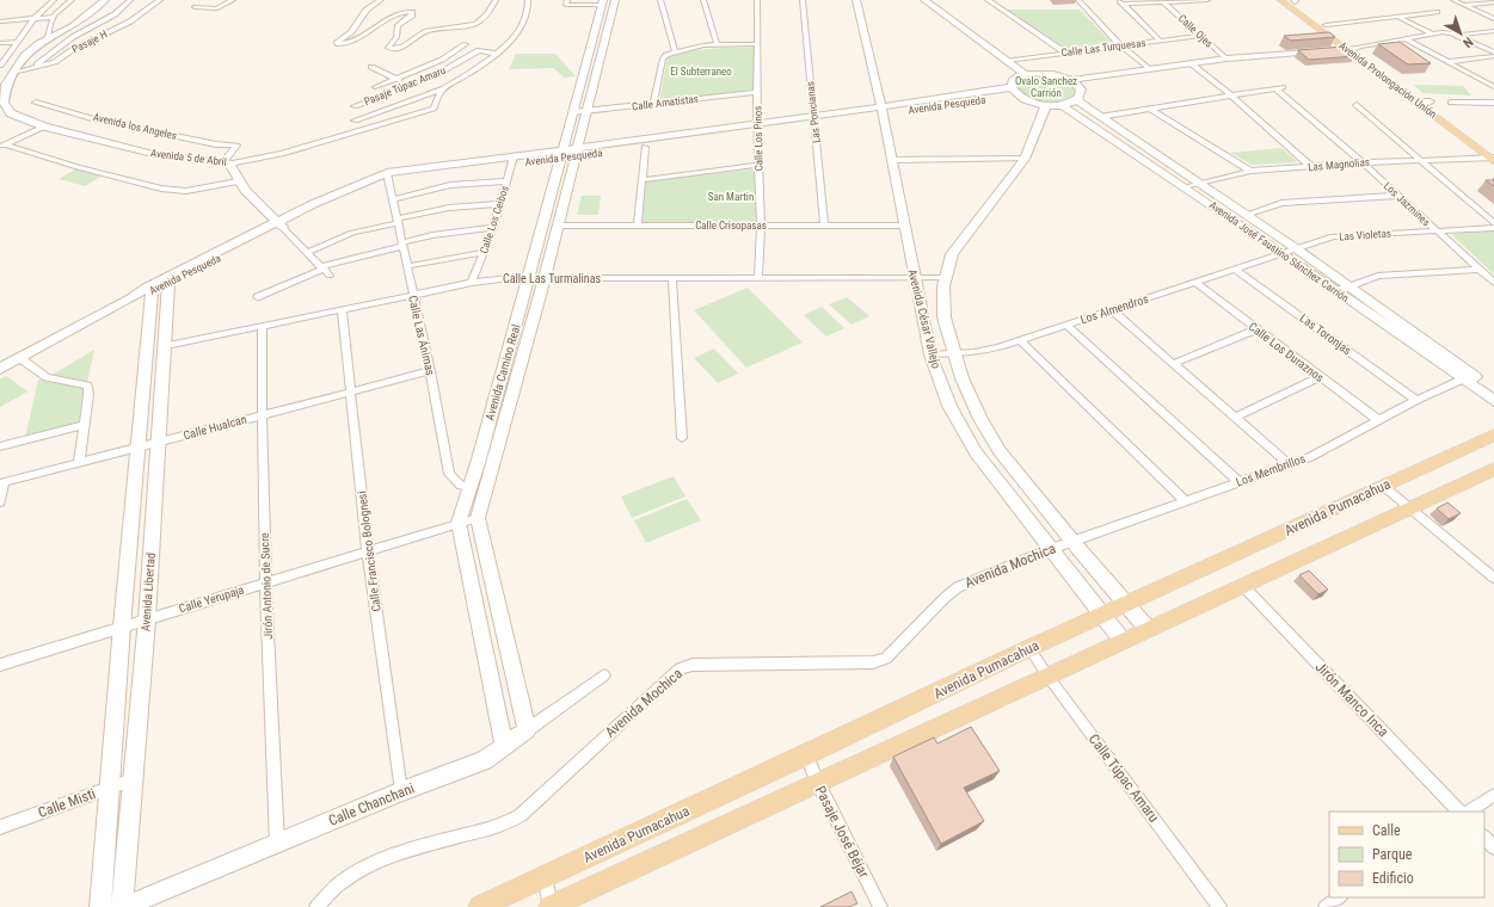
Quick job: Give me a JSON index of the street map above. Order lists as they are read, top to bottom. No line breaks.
{"streets":{"main road":["Avenida Prolongación Unión","Avenida Pesqueda","Avenida 5 de Abril","Avenida José Faustino Sánchez Carrión","Avenida César Vallejo","Avenida Camino Real","Avenida Pumacahua","Avenida Libertad","Calle Chanchani"],"street":["Calle Ojes","Pasaje H","Calle Las Turquesas","Pasaje Túpac Amaru","Calle Amatistas","Las Poncianas","Avenida los Angeles","Calle Los Pinos","Las Magnolias","Los Jazmines","Calle Los Ceibos","Calle Crisopasas","Las Violetas","Calle Las Turmalinas","Los Almendros","Las Toronjas","Calle Las Ánimas","Calle Los Duraznos","Calle Hualcan","Los Membrillos","Calle Francisco Bolognesi","Avenida Mochica","Jirón Antonio de Sucre","Calle Yerupaja","Jirón Manco Inca","Calle Túpac Amaru","Calle Misti","Pasaje José Béjar"]},"crossings":[["Calle Ojes","Calle Las Turquesas"],["Pasaje H","Avenida 5 de Abril"],["Avenida Prolongación Unión","Las Magnolias"],["Pasaje Túpac Amaru","Avenida 5 de Abril"],["Calle Amatistas","Calle Los Pinos"],["Calle Amatistas","Avenida Camino Real"],["Avenida Pesqueda","Las Poncianas"],["Avenida Pesqueda","Calle Los Pinos"],["Avenida Pesqueda","Calle Los Ceibos"],["Avenida Pesqueda","Avenida César Vallejo"],["Avenida Pesqueda","Calle Las Ánimas"],["Avenida Pesqueda","Avenida Camino Real"],["Avenida Pesqueda","Avenida Libertad"],["Las Poncianas","Calle Crisopasas"],["Avenida los Angeles","Avenida 5 de Abril"],["Calle Los Pinos","Calle Crisopasas"],["Calle Los Pinos","Calle Las Turmalinas"],["Las Magnolias","Los Jazmines"],["Las Magnolias","Avenida José Faustino Sánchez Carrión"],["Los Jazmines","Las Violetas"],["Calle Los Ceibos","Calle Las Turmalinas"],["Calle Crisopasas","Avenida César Vallejo"],["Calle Crisopasas","Avenida Camino Real"],["Las Violetas","Avenida José Faustino Sánchez Carrión"],["Las Violetas","Los Almendros"],["Avenida José Faustino Sánchez Carrión","Los Almendros"],["Avenida José Faustino Sánchez Carrión","Los Membrillos"],["Calle Las Turmalinas","Avenida César Vallejo"],["Calle Las Turmalinas","Calle Las Ánimas"],["Calle Las Turmalinas","Avenida Camino Real"],["Calle Las Turmalinas","Calle Francisco Bolognesi"],["Calle Las Turmalinas","Jirón Antonio de Sucre"],["Calle Las Turmalinas","Avenida Libertad"],["Los Almendros","Avenida César Vallejo"],["Los Almendros","Las Toronjas"],["Los Almendros","Calle Los Duraznos"],["Avenida César Vallejo","Los Membrillos"],["Avenida César Vallejo","Avenida Pumacahua"],["Avenida César Vallejo","Avenida Mochica"],["Las Toronjas","Los Membrillos"],["Calle Las Ánimas","Avenida Camino Real"],["Calle Las Ánimas","Calle Hualcan"],["Calle Los Duraznos","Los Membrillos"],["Avenida Camino Real","Calle Yerupaja"],["Avenida Camino Real","Calle Chanchani"],["Calle Hualcan","Calle Francisco Bolognesi"],["Calle Hualcan","Jirón Antonio de Sucre"],["Calle Hualcan","Avenida Libertad"],["Los Membrillos","Avenida Mochica"],["Avenida Pumacahua","Calle Túpac Amaru"],["Avenida Pumacahua","Pasaje José Béjar"],["Calle Francisco Bolognesi","Calle Yerupaja"],["Calle Francisco Bolognesi","Calle Chanchani"],["Jirón Antonio de Sucre","Calle Yerupaja"],["Jirón Antonio de Sucre","Calle Chanchani"],["Avenida Libertad","Calle Yerupaja"],["Avenida Libertad","Calle Misti"],["Avenida Libertad","Calle Chanchani"]],"parks":["El Subterraneo","Ovalo Sanchez Carrión","San Martin"],"legend":["Calle","Parque","Edificio"],"north":"bottom right"}
